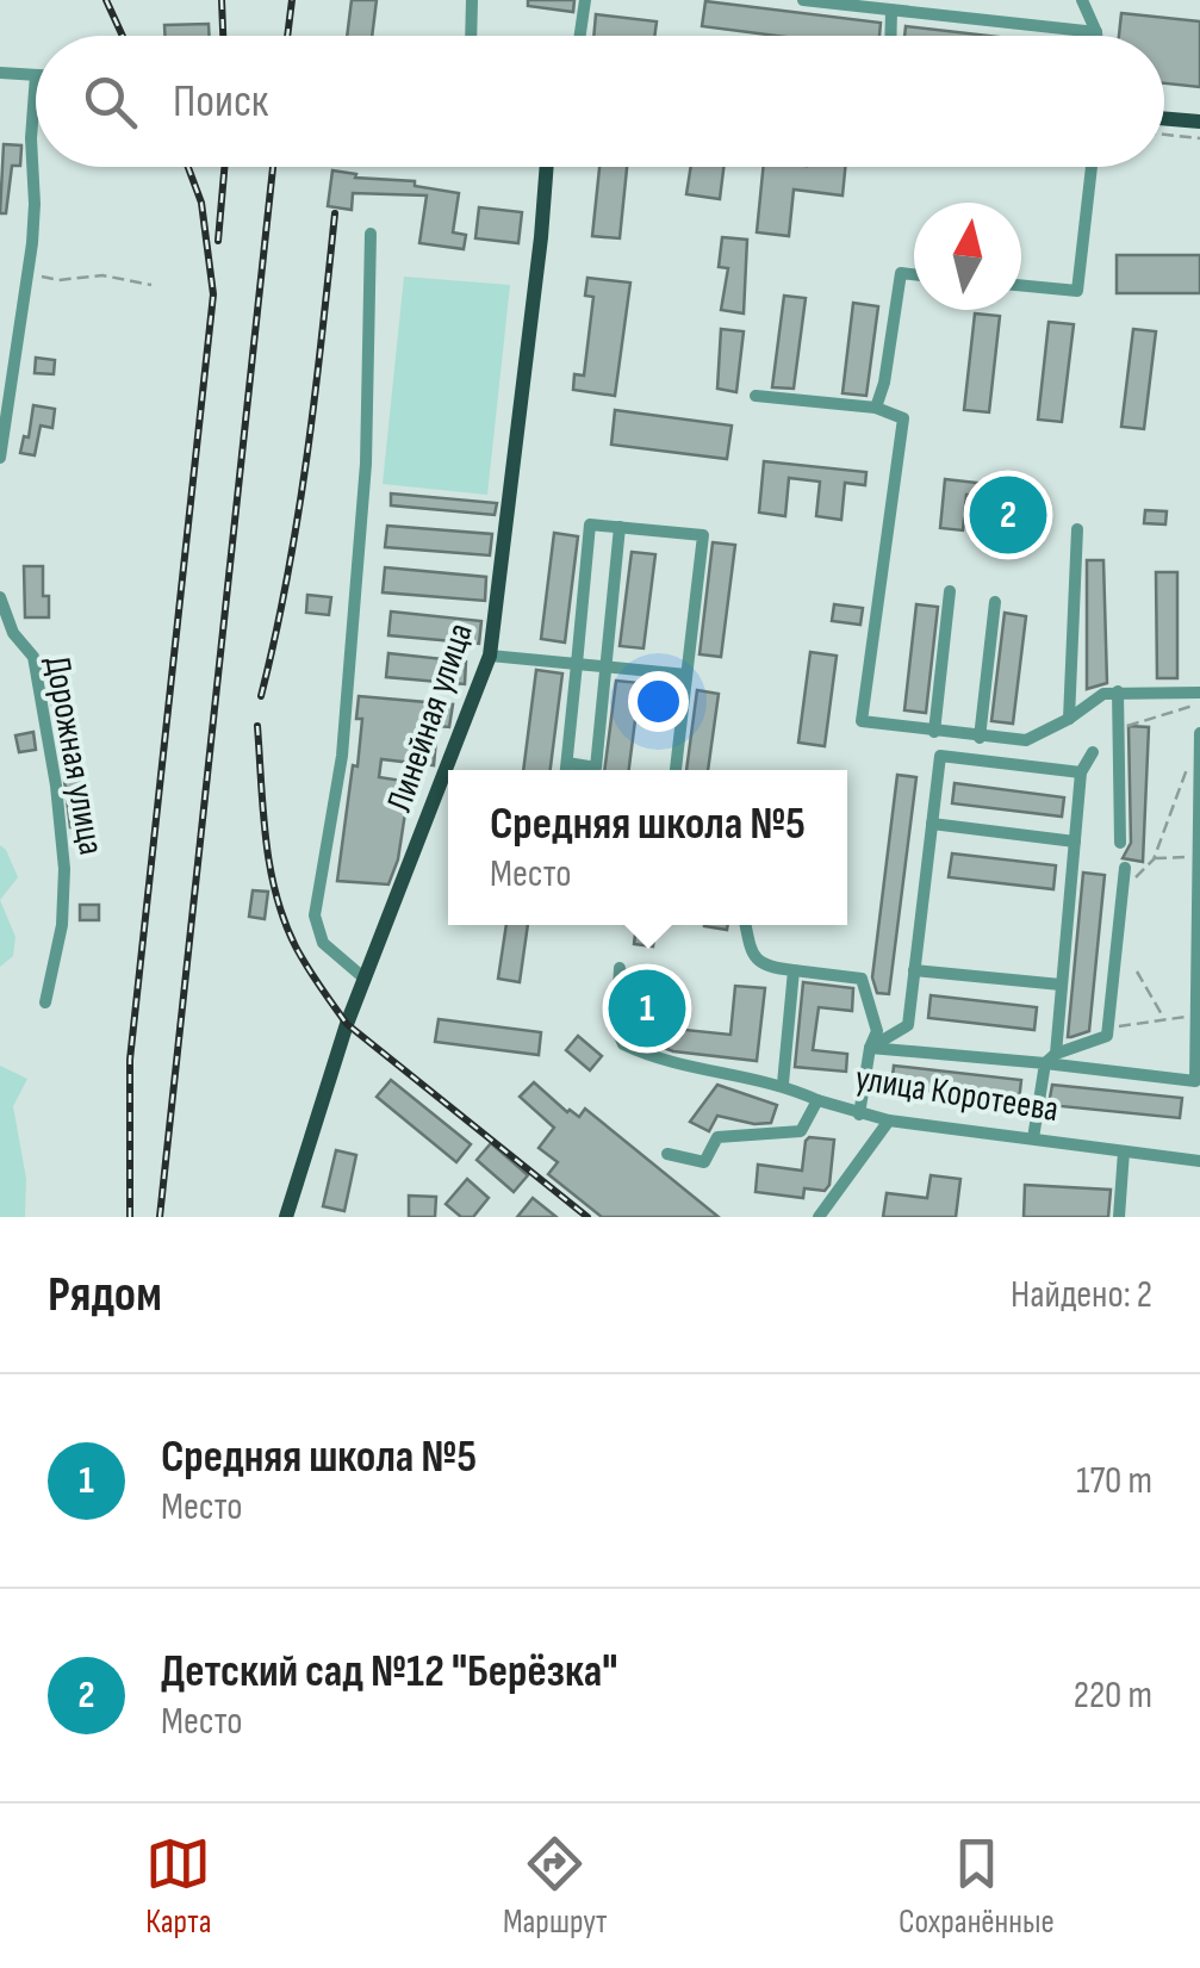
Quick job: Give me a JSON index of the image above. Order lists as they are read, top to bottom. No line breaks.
{"streets":{"main road":["Линейная улица"],"street":["Дорожная улица","улица Коротеева"]},"north":"top","page":{"search":"Поиск","pins":["2","1"],"popup":["Средняя школа №5","Место"],"heading":["Рядом","Найдено: 2"],"list":[{"mark":"1","name":"Средняя школа №5","note":"Место","value":"170 m"},{"mark":"2","name":"Детский сад №12 \"Берёзка\"","note":"Место","value":"220 m"}],"nav":["Карта","Маршрут","Сохранённые"]}}
